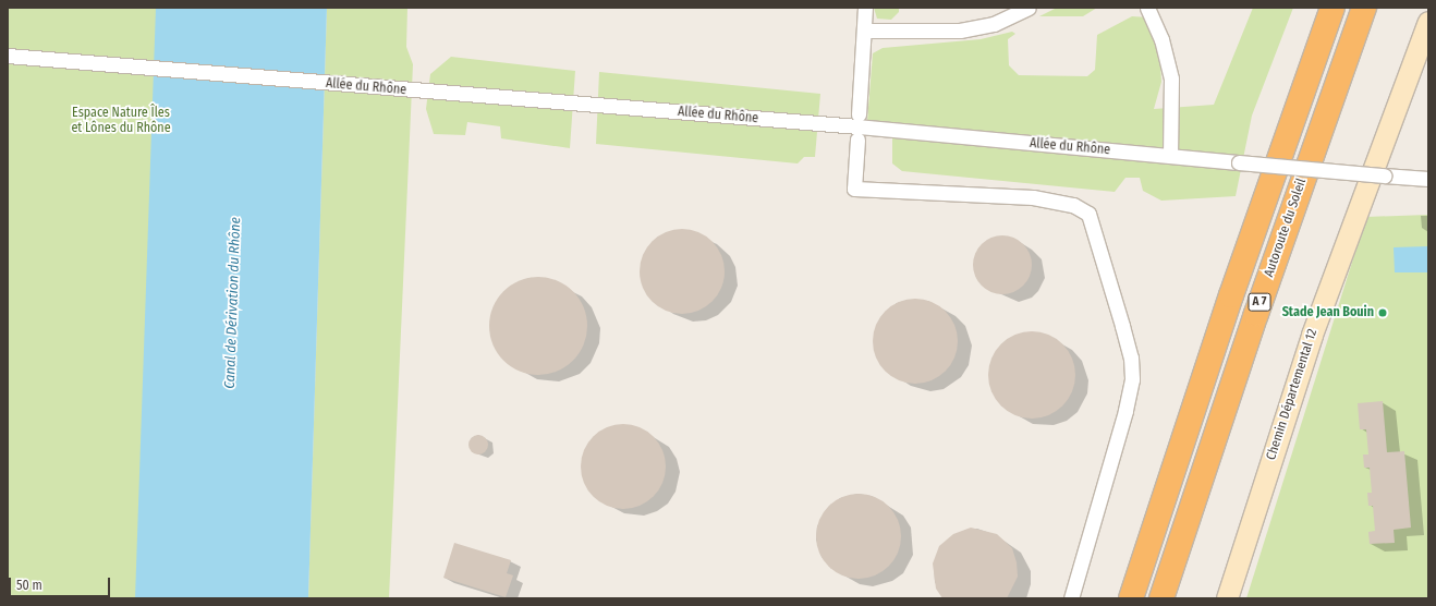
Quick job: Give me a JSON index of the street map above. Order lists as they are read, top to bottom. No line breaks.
{"streets":{"highway":["Autoroute du Soleil","A 7"],"main road":["Chemin Départemental 12"],"street":["Allée du Rhône"]},"water":["Canal de Dérivation du Rhône"],"parks":["Espace Nature Îles et Lônes du Rhône"],"places":["Stade Jean Bouin"],"scale_bar":"50 m"}
